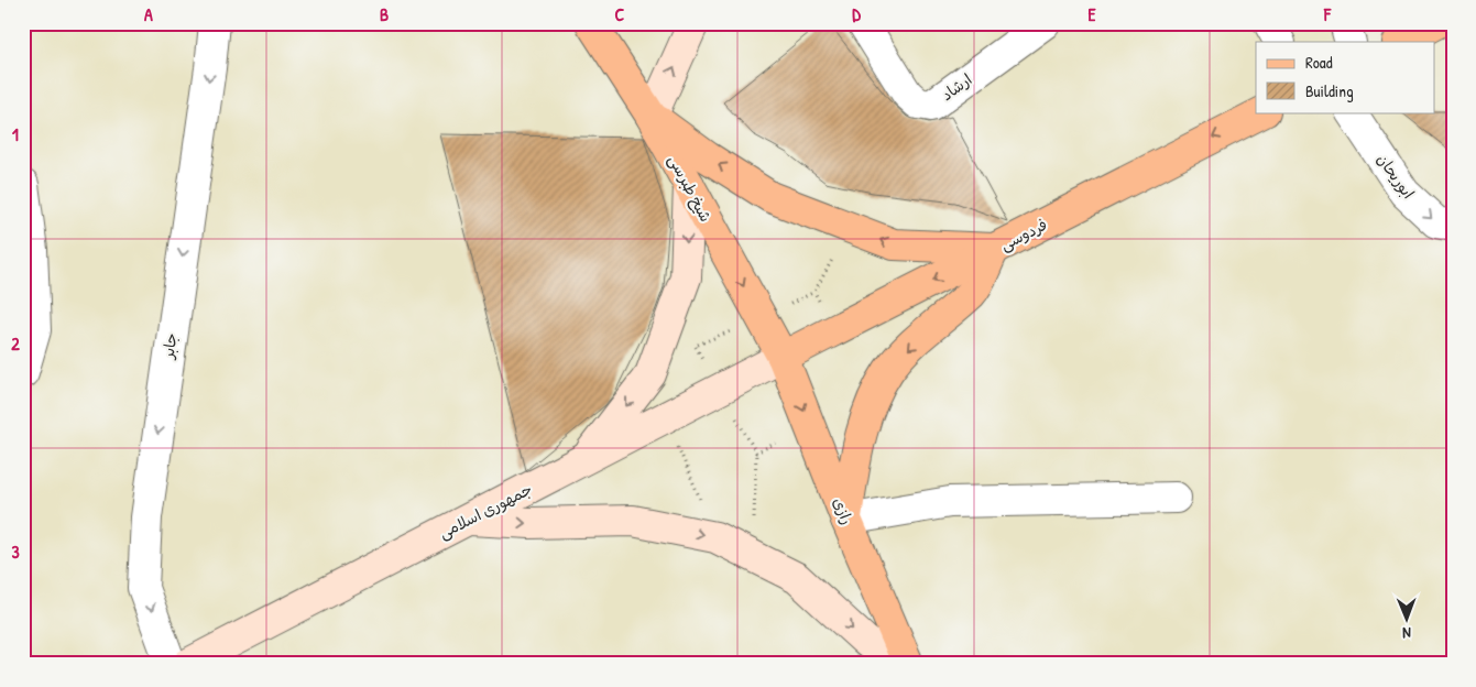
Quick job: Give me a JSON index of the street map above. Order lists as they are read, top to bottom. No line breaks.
{"streets":{"main road":["شیخ طبرسی","فردوسی","جمهوری اسلامی","رازی"],"street":["ارشاد","ابوریحان","جابر"]},"crossings":[["شیخ طبرسی","فردوسی"],["شیخ طبرسی","جمهوری اسلامی"],["شیخ طبرسی","رازی"],["فردوسی","جمهوری اسلامی"],["فردوسی","رازی"],["جمهوری اسلامی","رازی"]],"one_way":["ابوریحان","شیخ طبرسی","فردوسی","جابر","رازی"],"legend":["Road","Building"],"north":"bottom","grid":{"columns":["A","B","C","D","E","F"],"rows":["1","2","3"]}}
